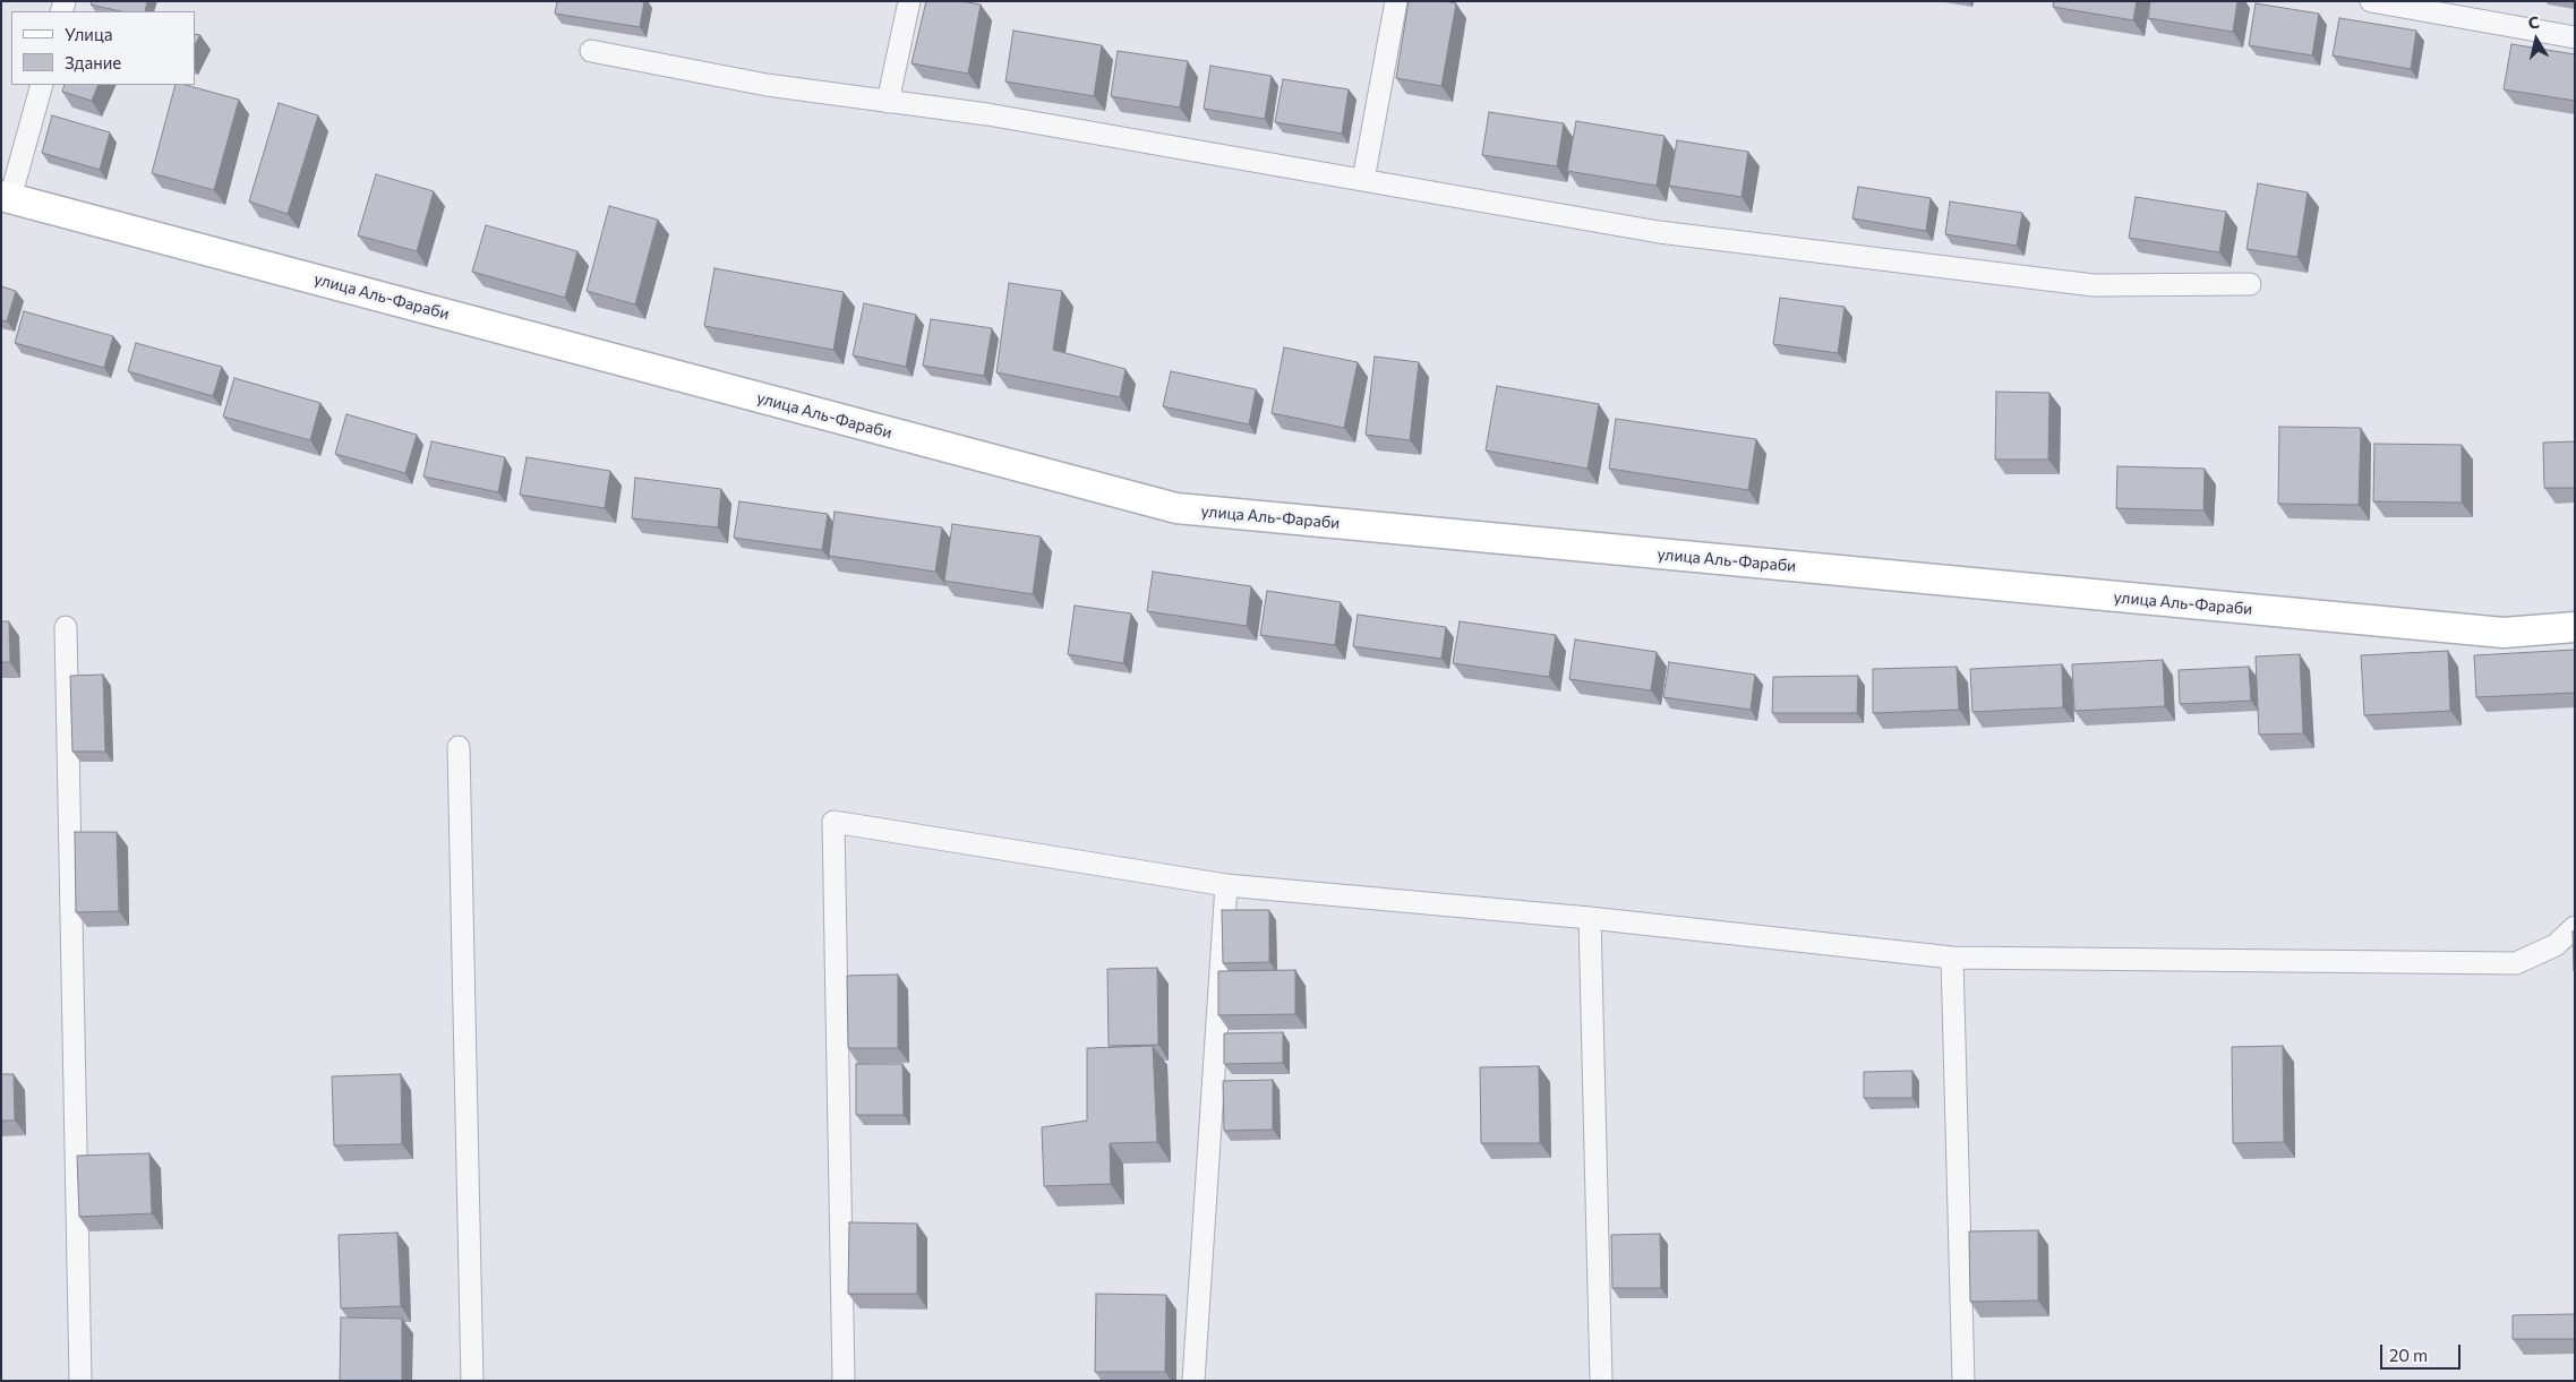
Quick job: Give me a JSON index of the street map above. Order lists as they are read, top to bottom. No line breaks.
{"streets":{"main road":["улица Аль-Фараби"]},"legend":["Улица","Здание"],"scale_bar":"20 m","north":"top"}
